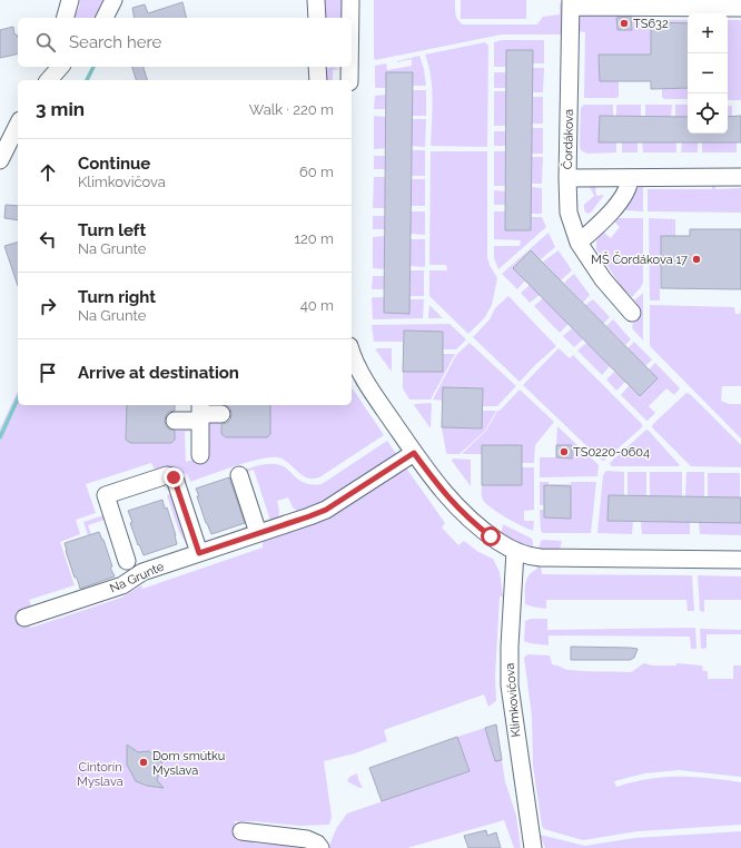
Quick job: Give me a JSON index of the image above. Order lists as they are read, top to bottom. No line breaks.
{"streets":{"street":["Čordákova","Na Grunte","Klimkovičova"]},"parks":["Cintorín Myslava"],"places":["TS632","MŠ Čordákova 17","TS0220-0604","Dom smútku Myslava"],"page":{"map_buttons":["+","−"],"search":"Search here","heading":["3 min","Walk · 220 m"],"list":[["Continue","Klimkovičova","60 m"],["Turn left","Na Grunte","120 m"],["Turn right","Na Grunte","40 m"],"Arrive at destination"]}}
